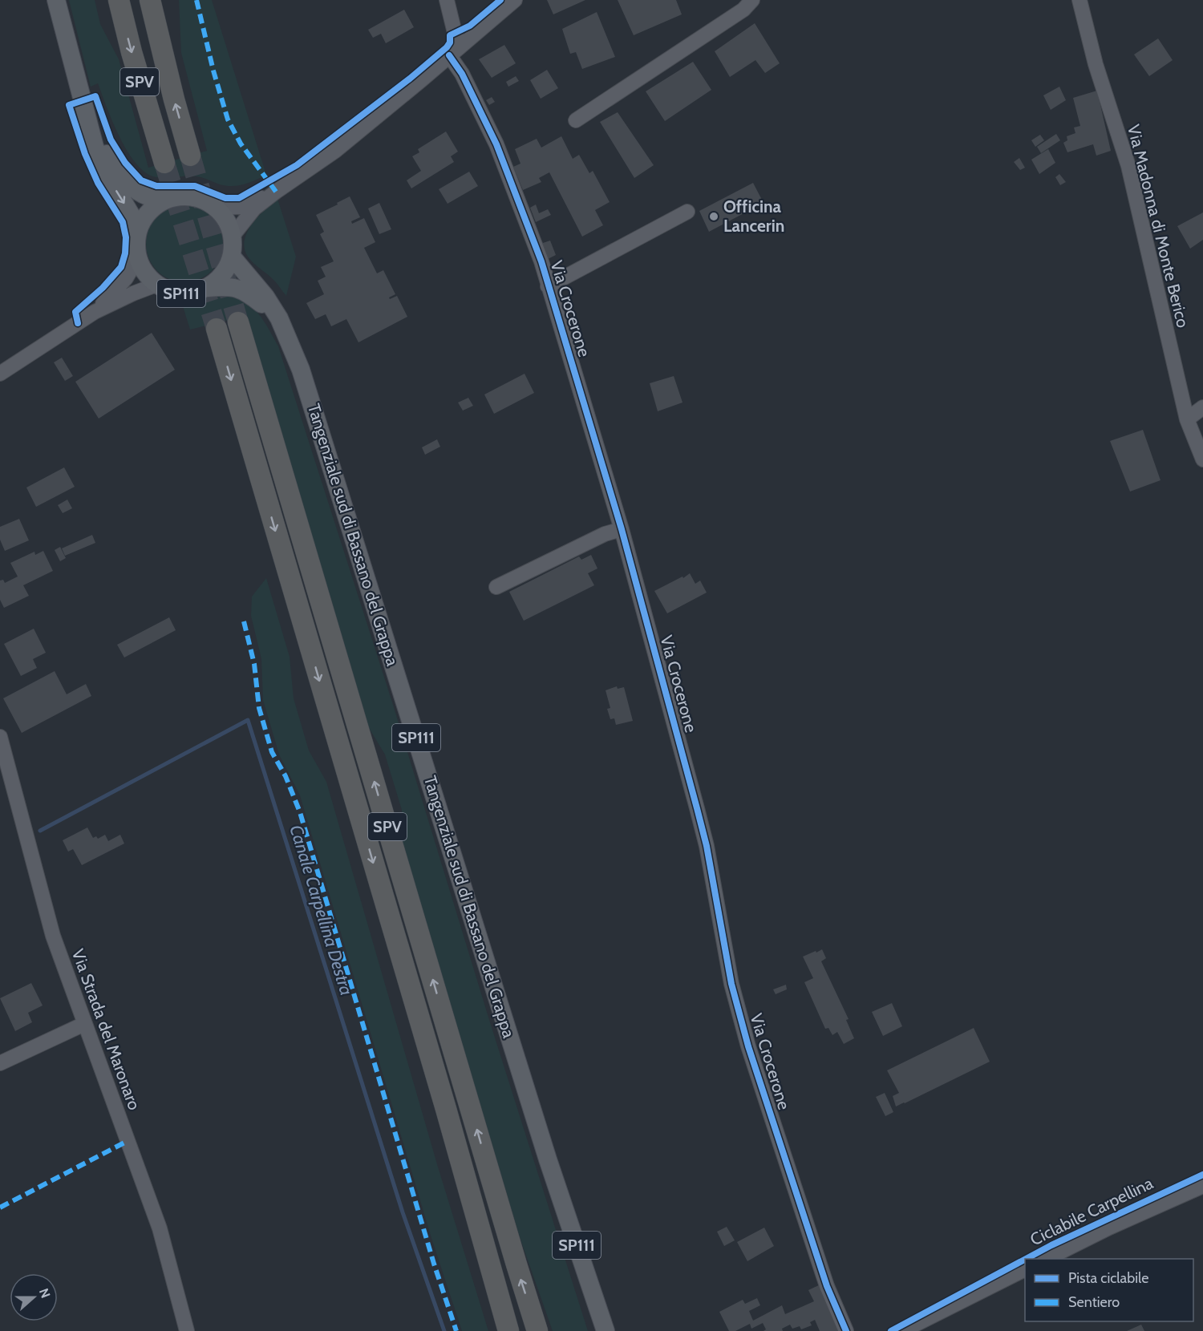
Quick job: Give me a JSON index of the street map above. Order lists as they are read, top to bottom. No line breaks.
{"streets":{"highway":["SPV"],"main road":["SP111","Tangenziale sud di Bassano del Grappa"],"street":["Via Madonna di Monte Berico","Via Crocerone","Via Strada del Maronaro"],"cycle path":["Ciclabile Carpellina"]},"crossings":[["SP111","Tangenziale sud di Bassano del Grappa"]],"water":["Canale Carpellina Destra"],"places":["Officina Lancerin"],"legend":["Pista ciclabile","Sentiero"],"north":"right"}
